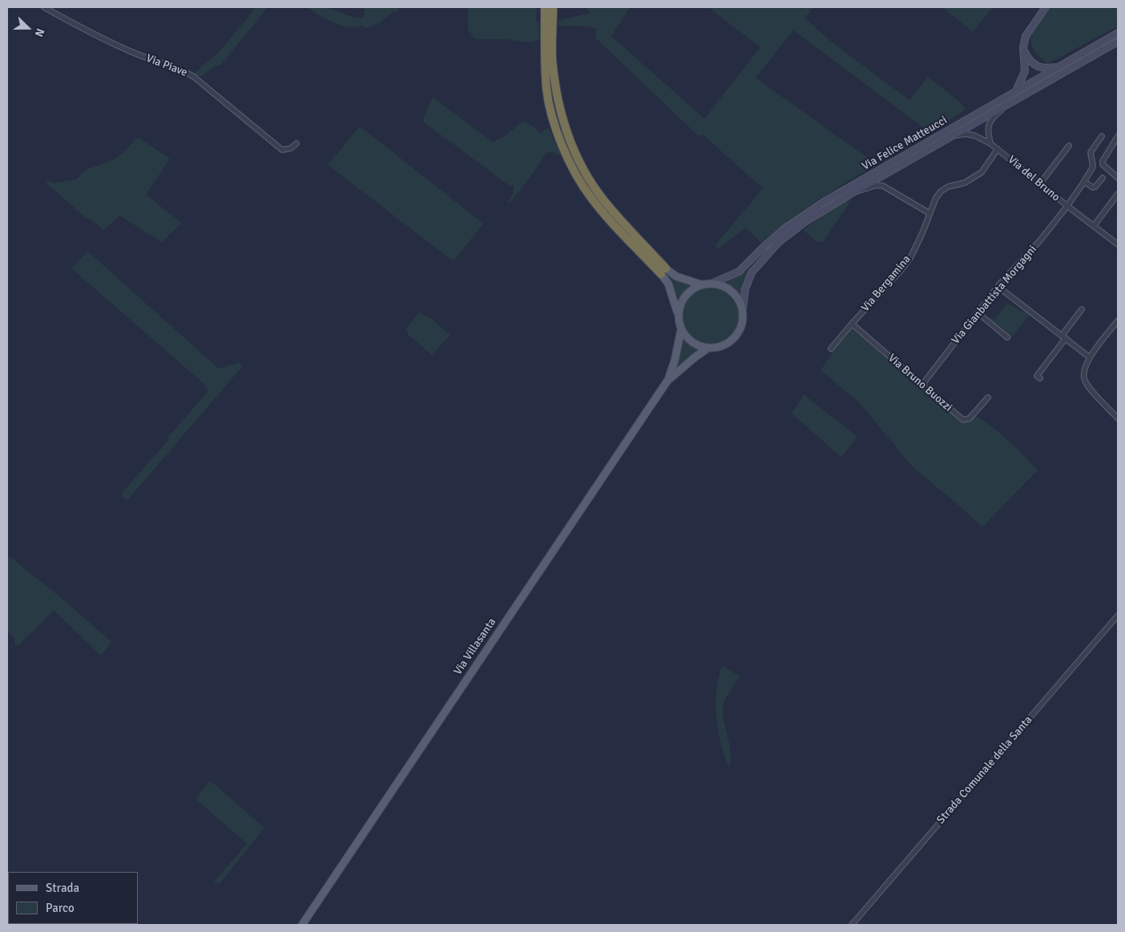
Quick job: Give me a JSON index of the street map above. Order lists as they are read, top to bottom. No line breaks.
{"streets":{"main road":["Via Felice Matteucci","Via Villasanta"],"street":["Via Piave","Via del Bruno","Via Bergamina","Via Gianbattista Morgagni","Via Bruno Buozzi","Strada Comunale della Santa"]},"crossings":[["Via Felice Matteucci","Via del Bruno"],["Via del Bruno","Via Bergamina"],["Via del Bruno","Via Gianbattista Morgagni"],["Via Bergamina","Via Bruno Buozzi"],["Via Gianbattista Morgagni","Via Bruno Buozzi"]],"legend":["Strada","Parco"],"north":"right"}
